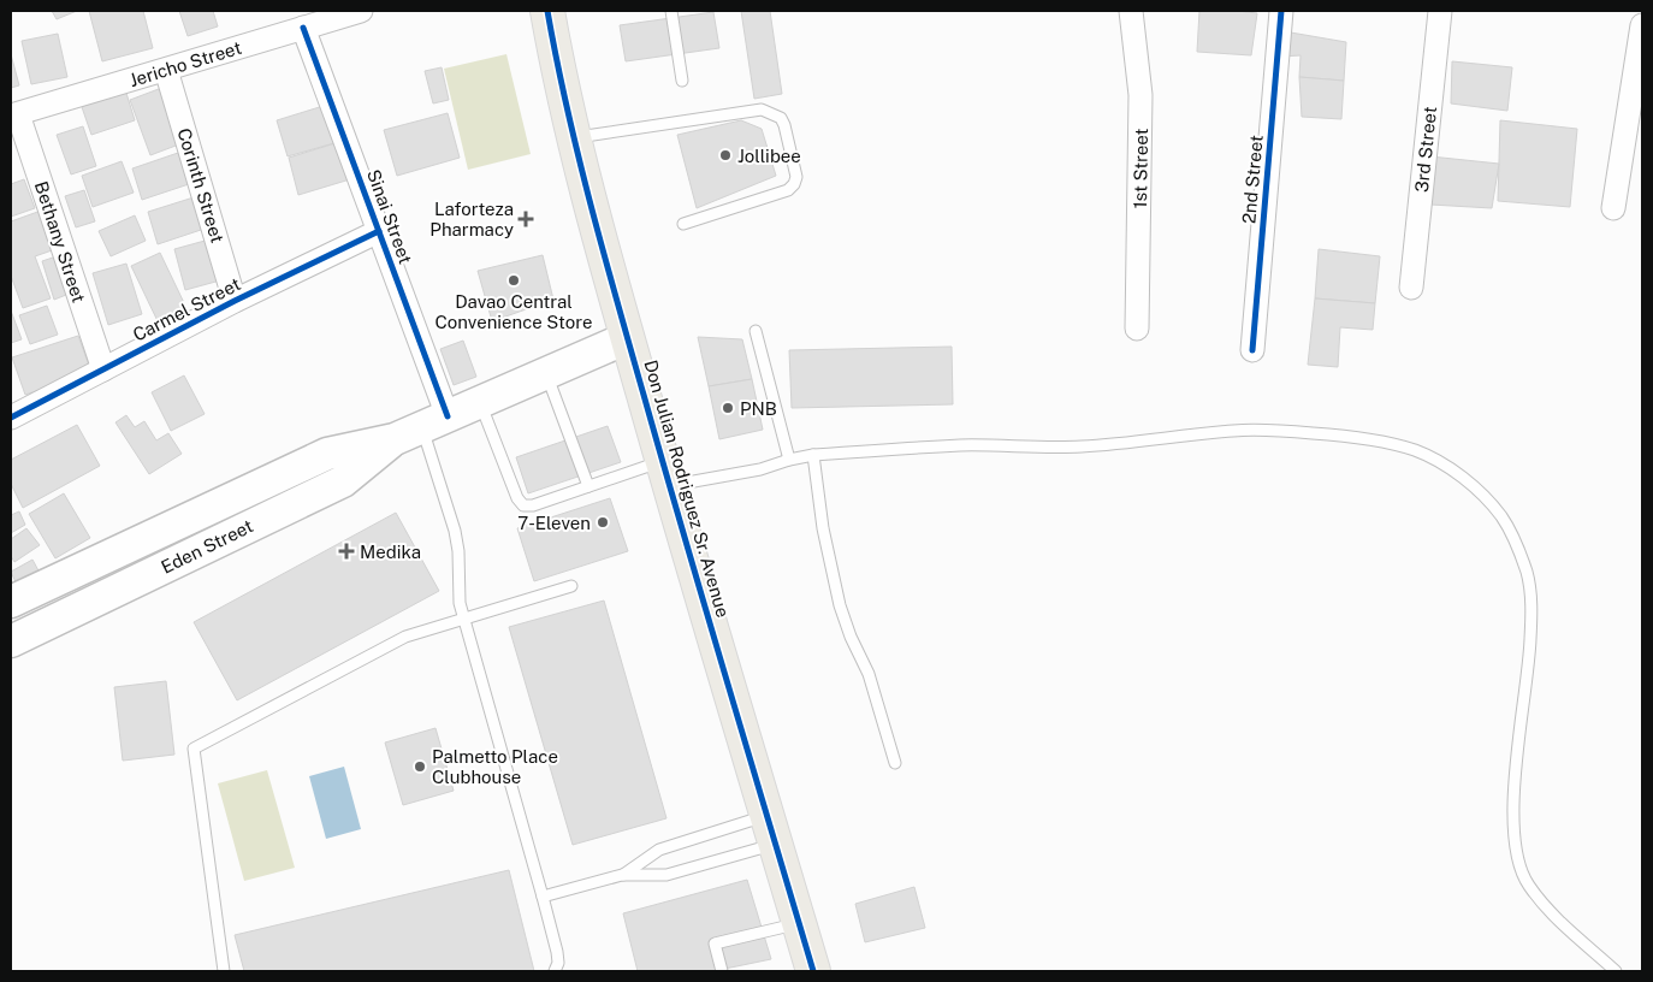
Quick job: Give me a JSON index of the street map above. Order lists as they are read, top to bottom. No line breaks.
{"streets":{"main road":["Don Julian Rodriguez Sr. Avenue","Eden Street"],"street":["Jericho Street","3rd Street","1st Street","2nd Street","Corinth Street","Sinai Street","Bethany Street","Carmel Street"]},"crossings":[["Jericho Street","Corinth Street"],["Jericho Street","Sinai Street"],["Jericho Street","Bethany Street"],["Corinth Street","Carmel Street"],["Sinai Street","Carmel Street"],["Sinai Street","Eden Street"],["Bethany Street","Carmel Street"],["Don Julian Rodriguez Sr. Avenue","Eden Street"]],"places":{"other":["Jollibee","Davao Central Convenience Store","PNB","7-Eleven","Palmetto Place Clubhouse"],"health":["Laforteza Pharmacy","Medika"]}}
